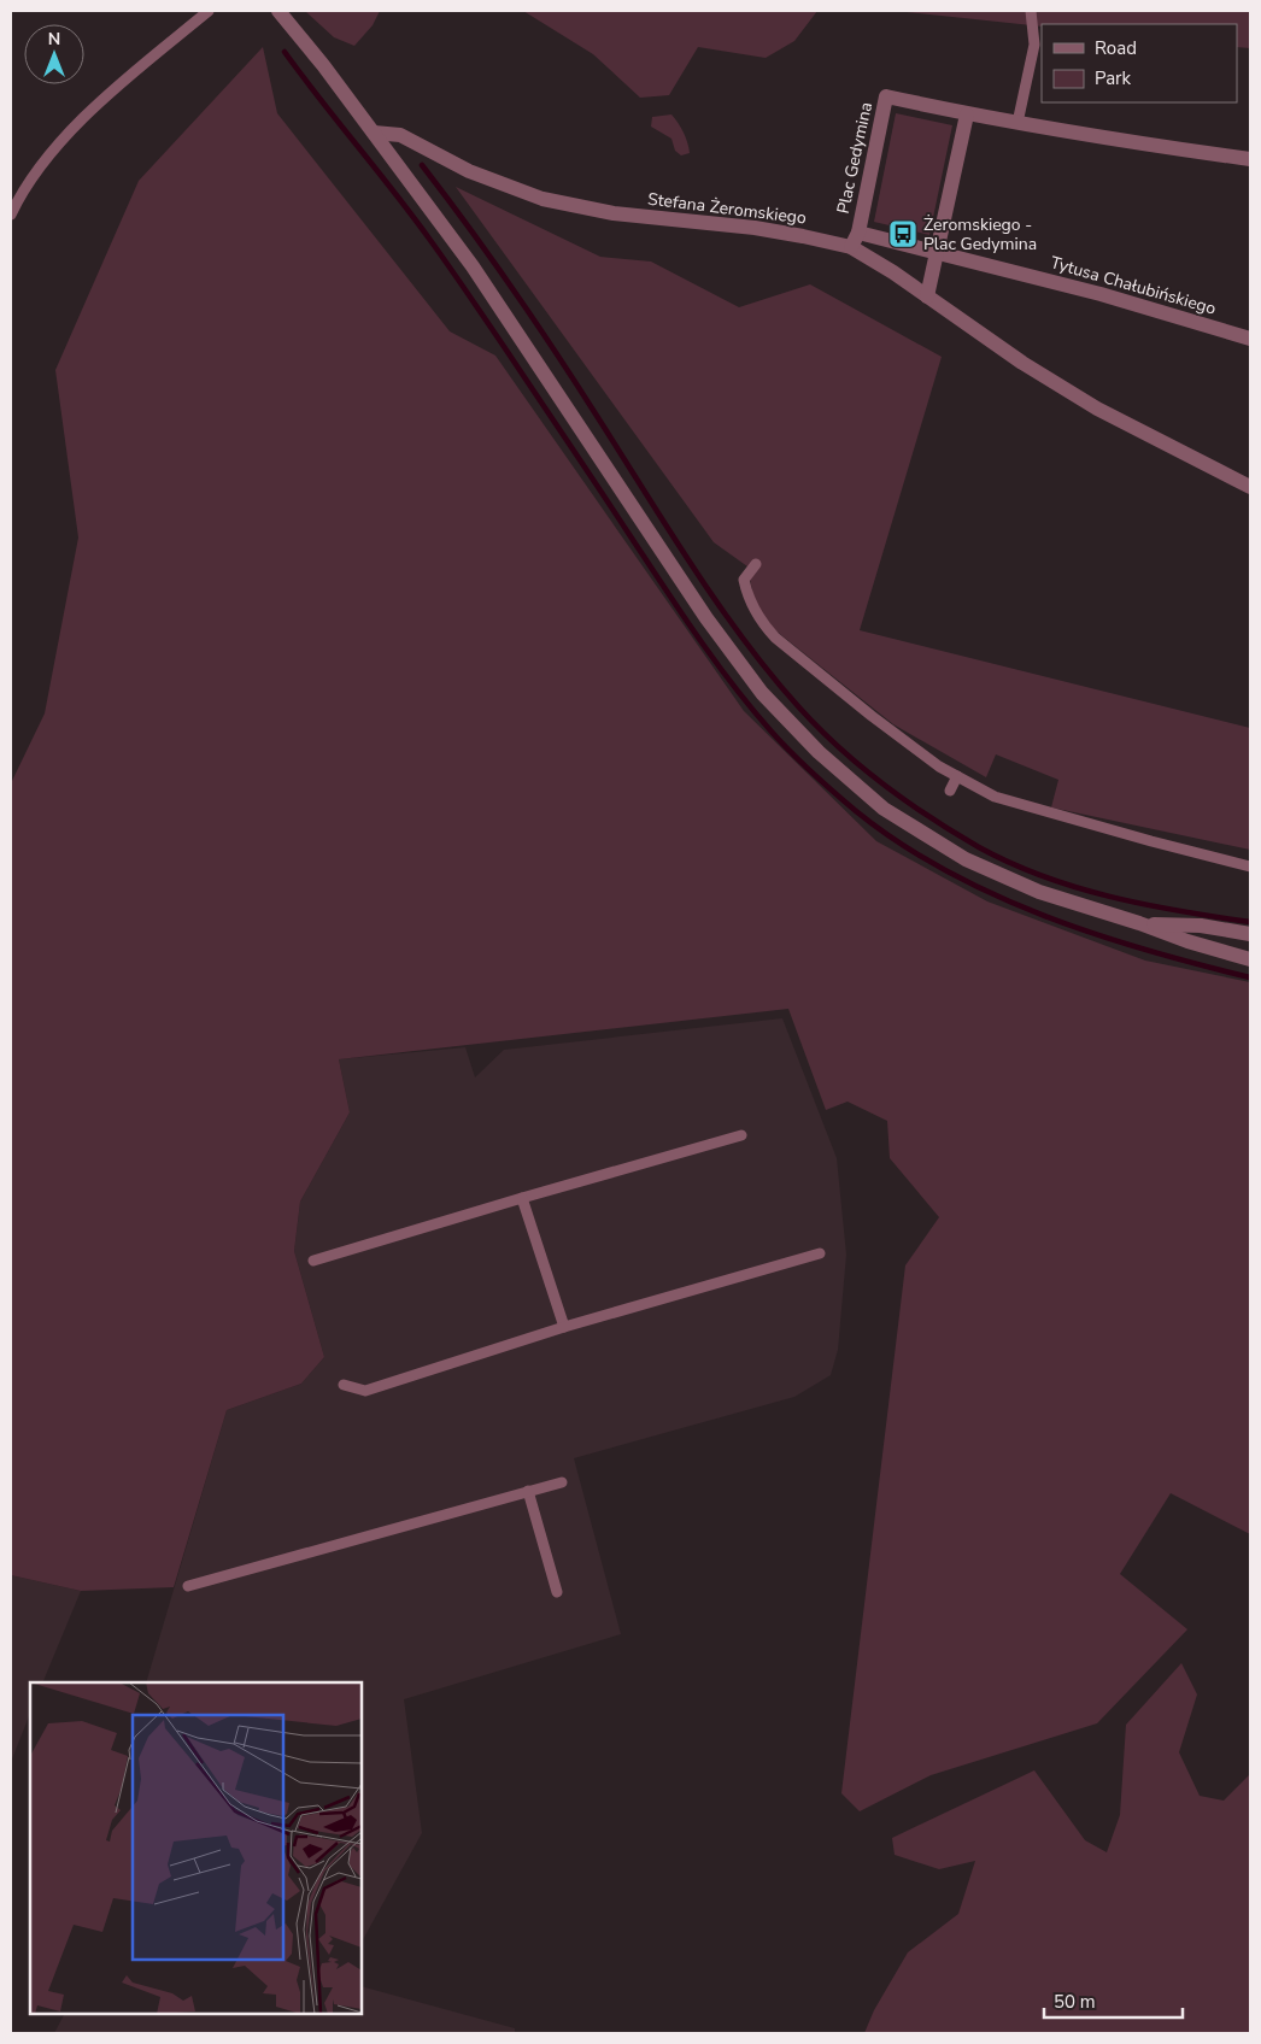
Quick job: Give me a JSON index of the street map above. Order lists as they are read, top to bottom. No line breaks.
{"streets":{"street":["Plac Gedymina","Stefana Żeromskiego","Tytusa Chałubińskiego"]},"crossings":[["Plac Gedymina","Stefana Żeromskiego"],["Plac Gedymina","Tytusa Chałubińskiego"]],"places":{"bus stop":["Żeromskiego - Plac Gedymina"]},"legend":["Road","Park"],"scale_bar":"50 m","north":"top"}
